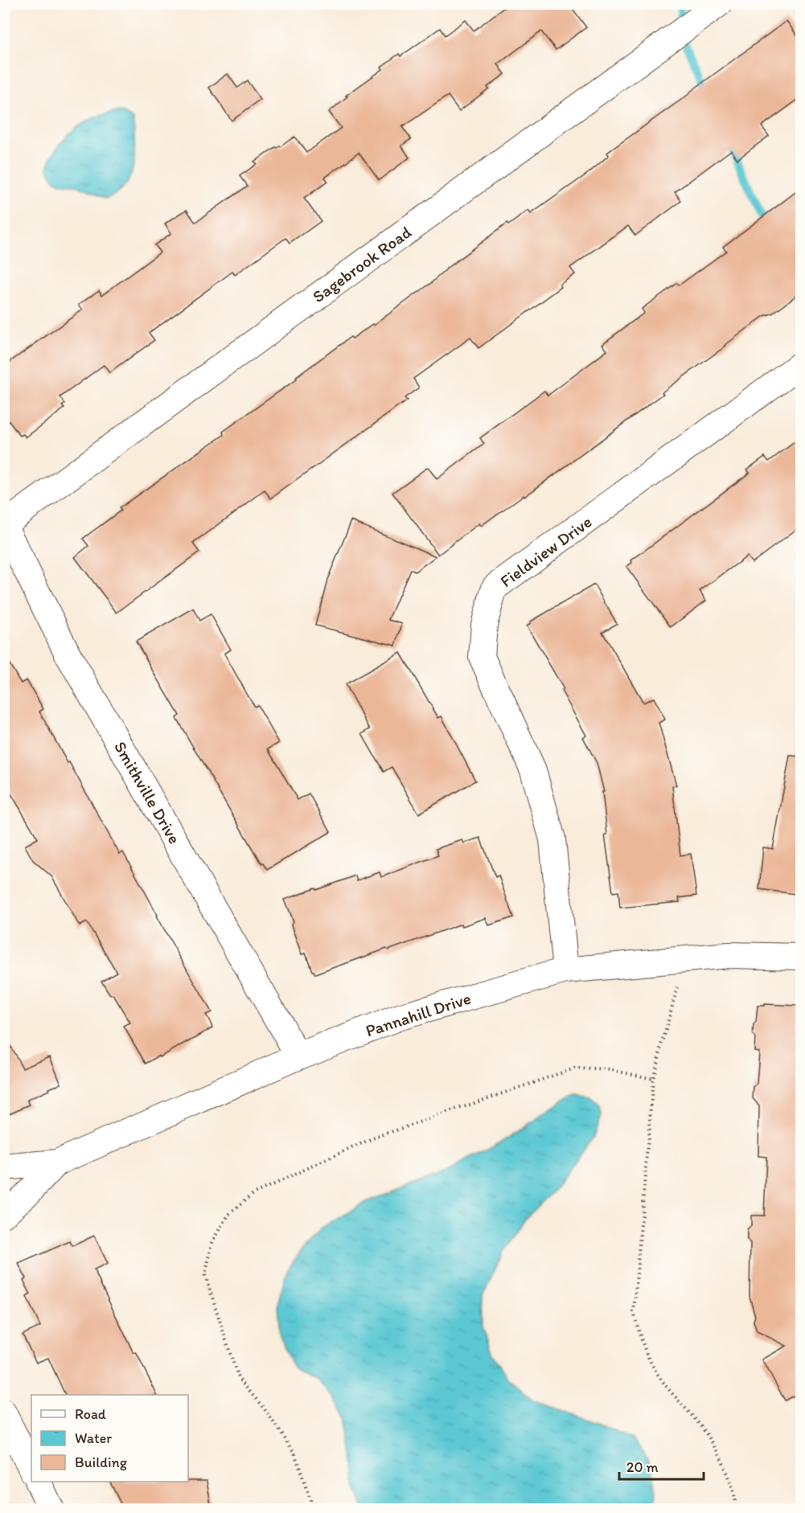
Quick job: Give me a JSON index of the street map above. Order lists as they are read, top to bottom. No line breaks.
{"streets":{"street":["Sagebrook Road","Fieldview Drive","Smithville Drive","Pannahill Drive"]},"crossings":[["Sagebrook Road","Smithville Drive"],["Fieldview Drive","Pannahill Drive"],["Smithville Drive","Pannahill Drive"]],"legend":["Road","Water","Building"],"scale_bar":"20 m"}
